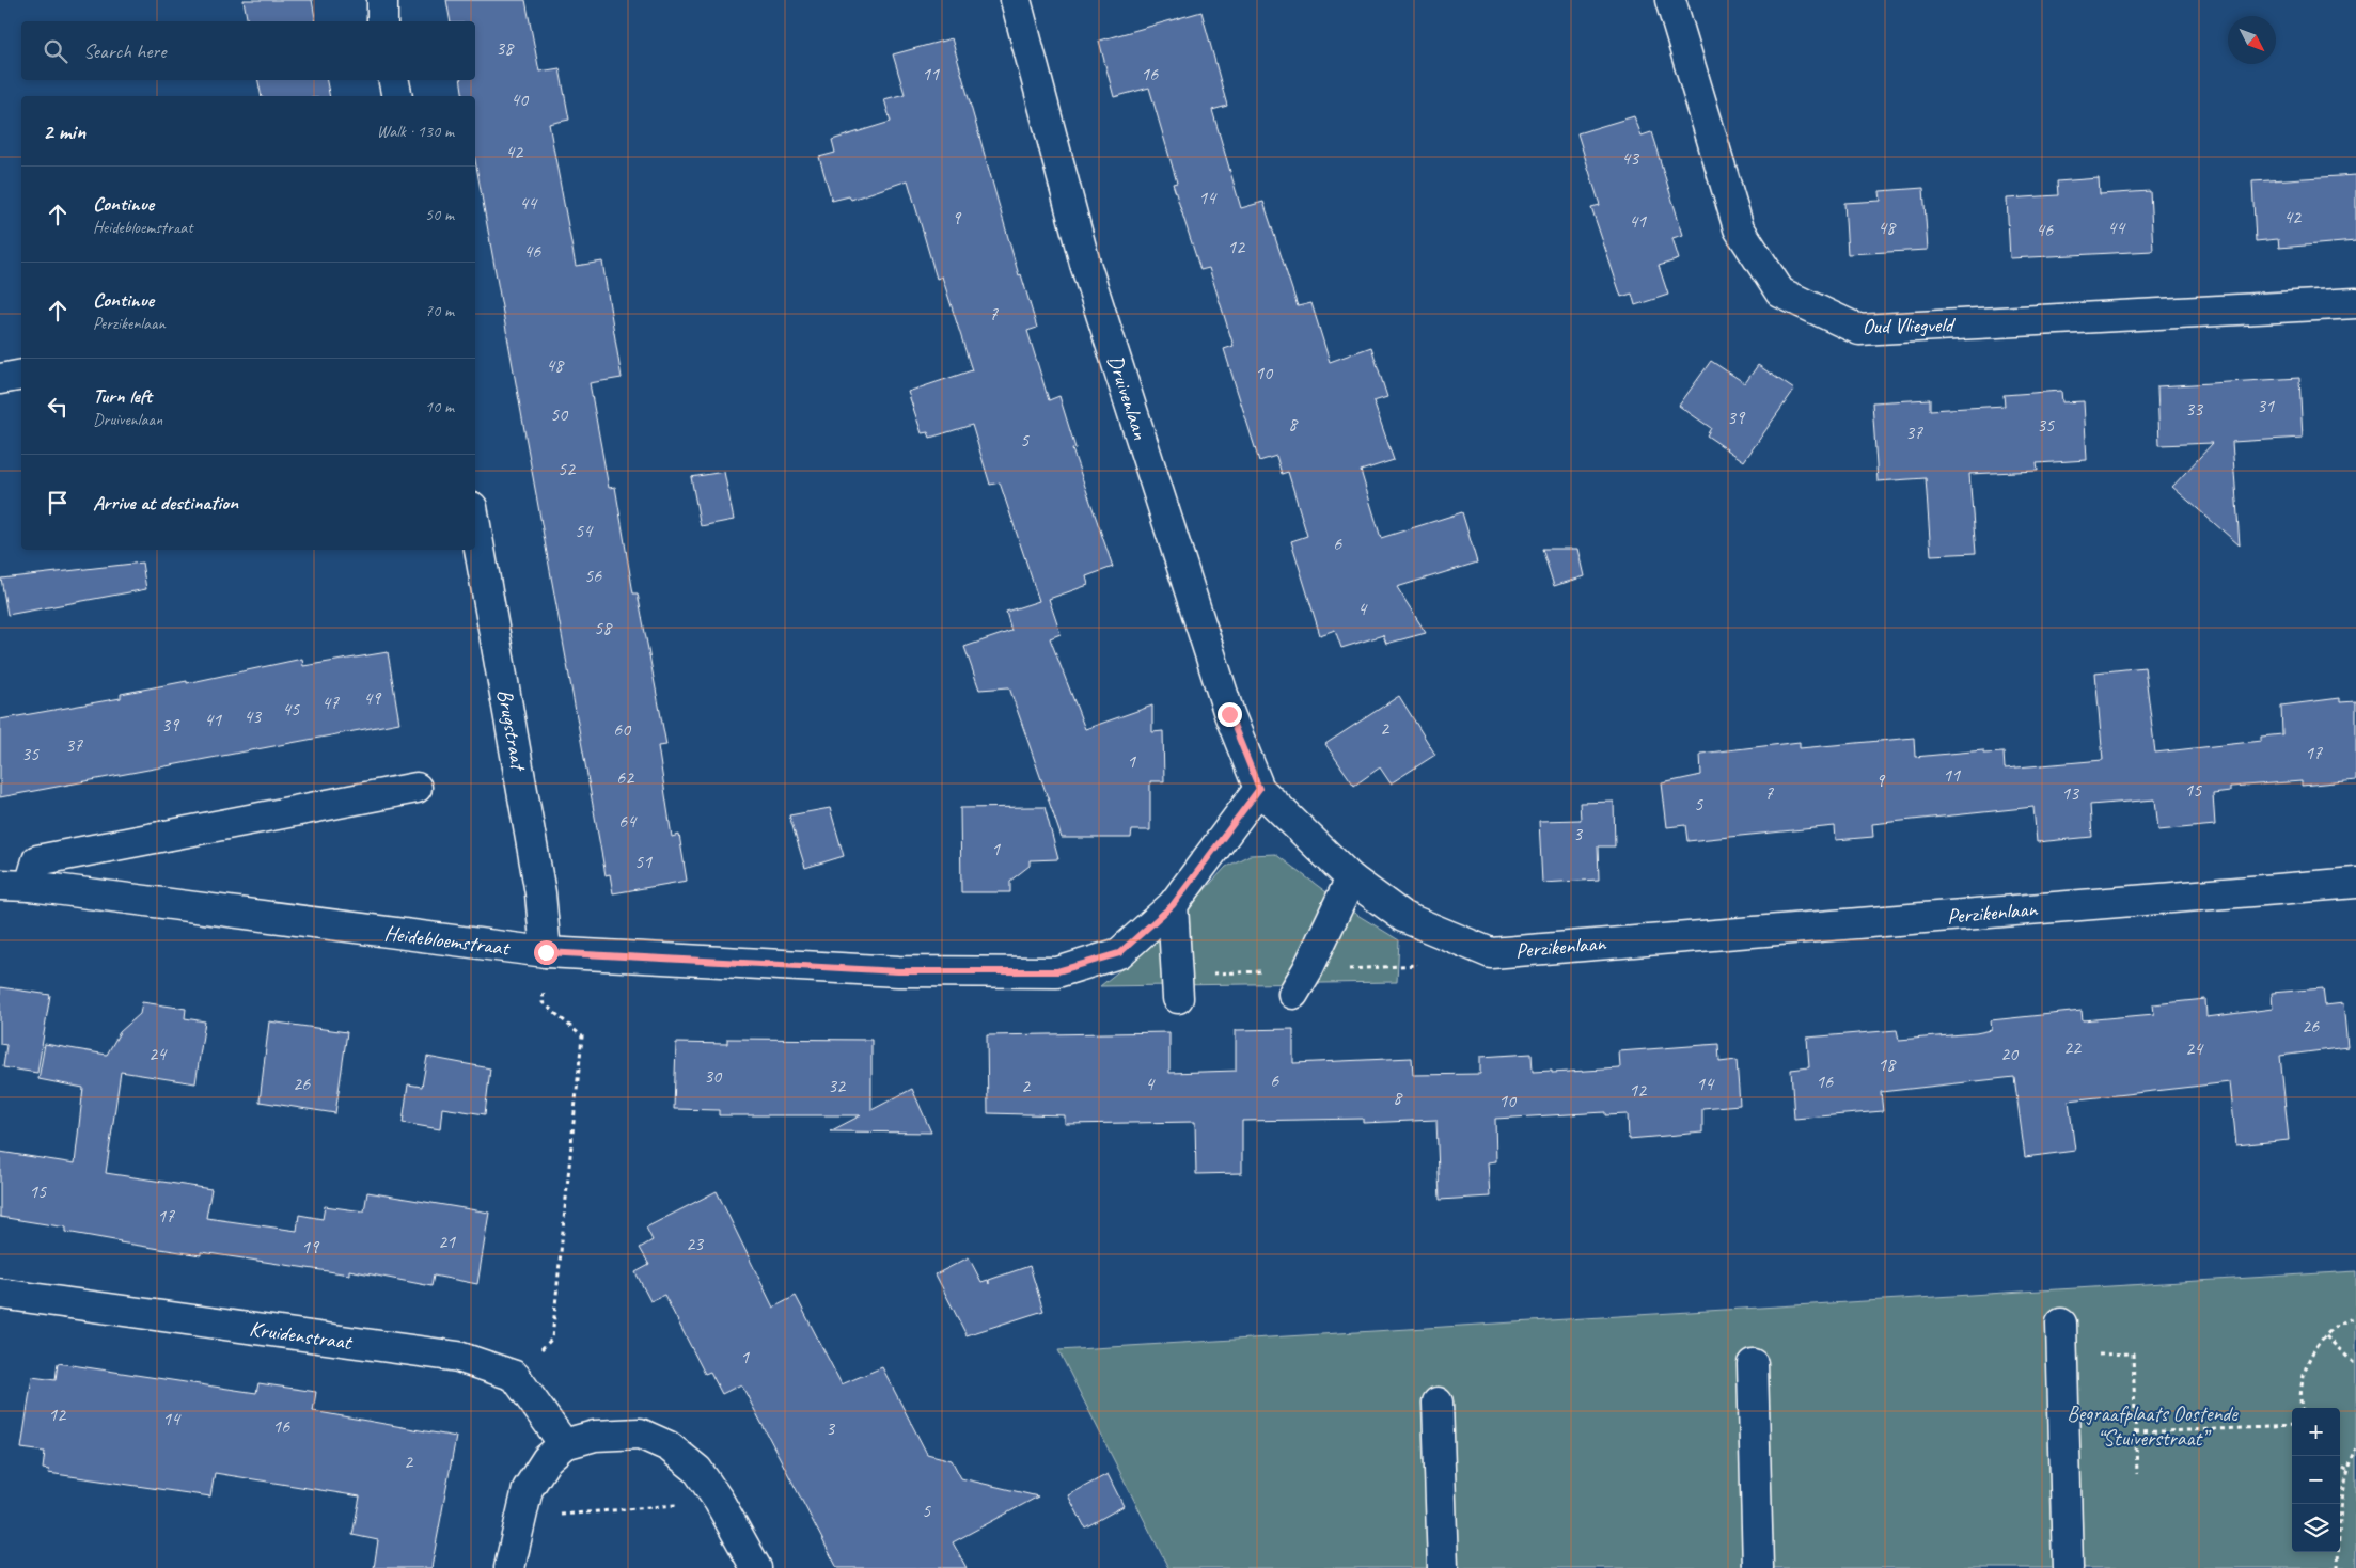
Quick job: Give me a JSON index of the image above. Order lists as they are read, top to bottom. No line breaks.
{"streets":{"street":["Oud Vliegveld","Druivenlaan","Brugstraat","Perzikenlaan","Heidebloemstraat","Kruidenstraat"]},"crossings":[["Druivenlaan","Perzikenlaan"],["Brugstraat","Heidebloemstraat"]],"parks":["Begraafplaats Oostende “Stuiverstraat”"],"house_numbers":["38","11","16","40","42","43","14","44","42","9","41","48","44","46","12","46","7","48","10","31","33","50","39","8","35","37","5","52","54","6","56","4","58","49","47","45","43","41","39","2","60","37","17","35","1","11","62","9","15","7","13","5","64","3","1","51","26","22","24","24","20","18","30","6","16","26","4","14","32","2","12","8","10","15","17","21","23","19","1","12","14","16","3","2","5"],"north":"bottom right","page":{"search":"Search here","heading":["2 min","Walk · 130 m"],"list":[["Continue","Heidebloemstraat","50 m"],["Continue","Perzikenlaan","70 m"],["Turn left","Druivenlaan","10 m"],"Arrive at destination"],"map_buttons":["+","−"]}}
